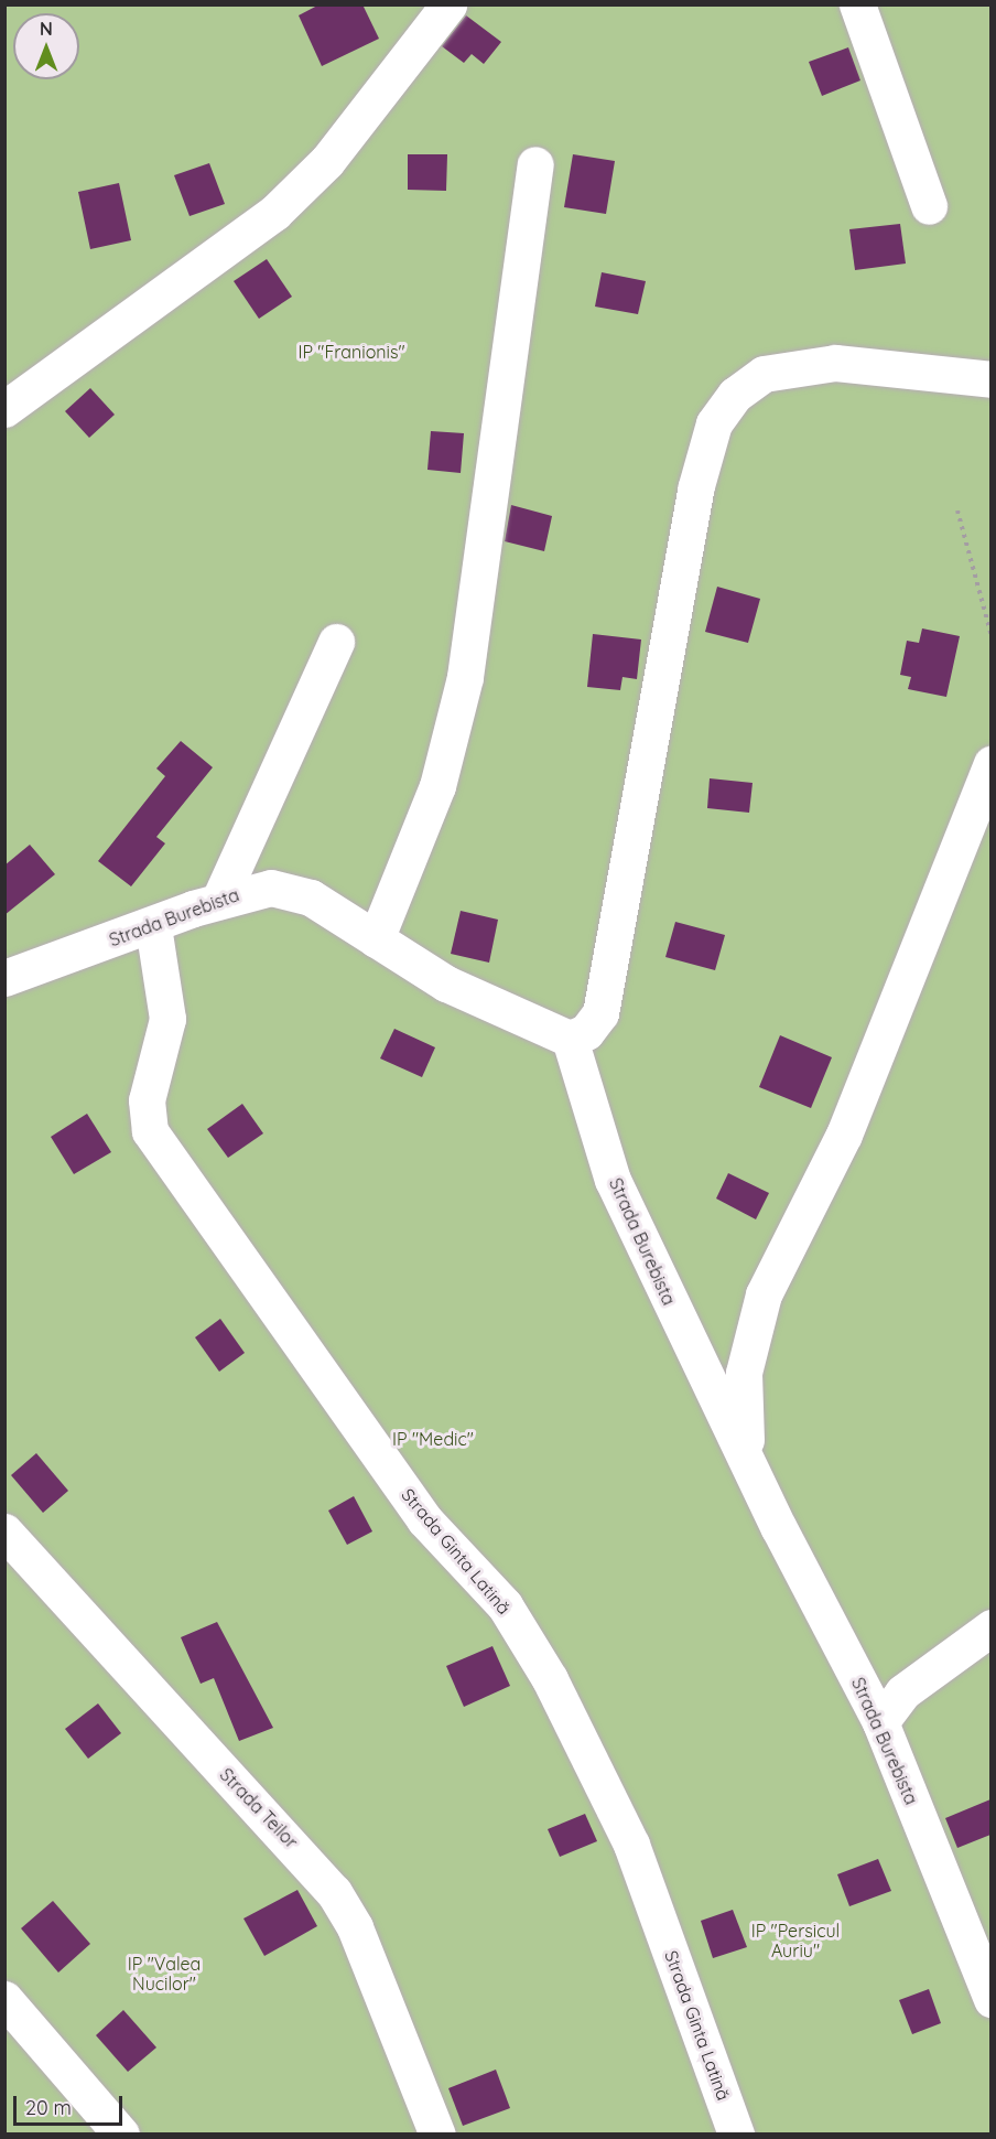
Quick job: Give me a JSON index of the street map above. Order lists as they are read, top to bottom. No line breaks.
{"streets":{"street":["Strada Burebista","Strada Ginta Latină","Strada Teilor"]},"crossings":[["Strada Burebista","Strada Ginta Latină"]],"parks":["IP \"Franionis\"","IP \"Medic\"","IP \"Persicul Auriu\"","IP \"Valea Nucilor\""],"scale_bar":"20 m","north":"top"}
